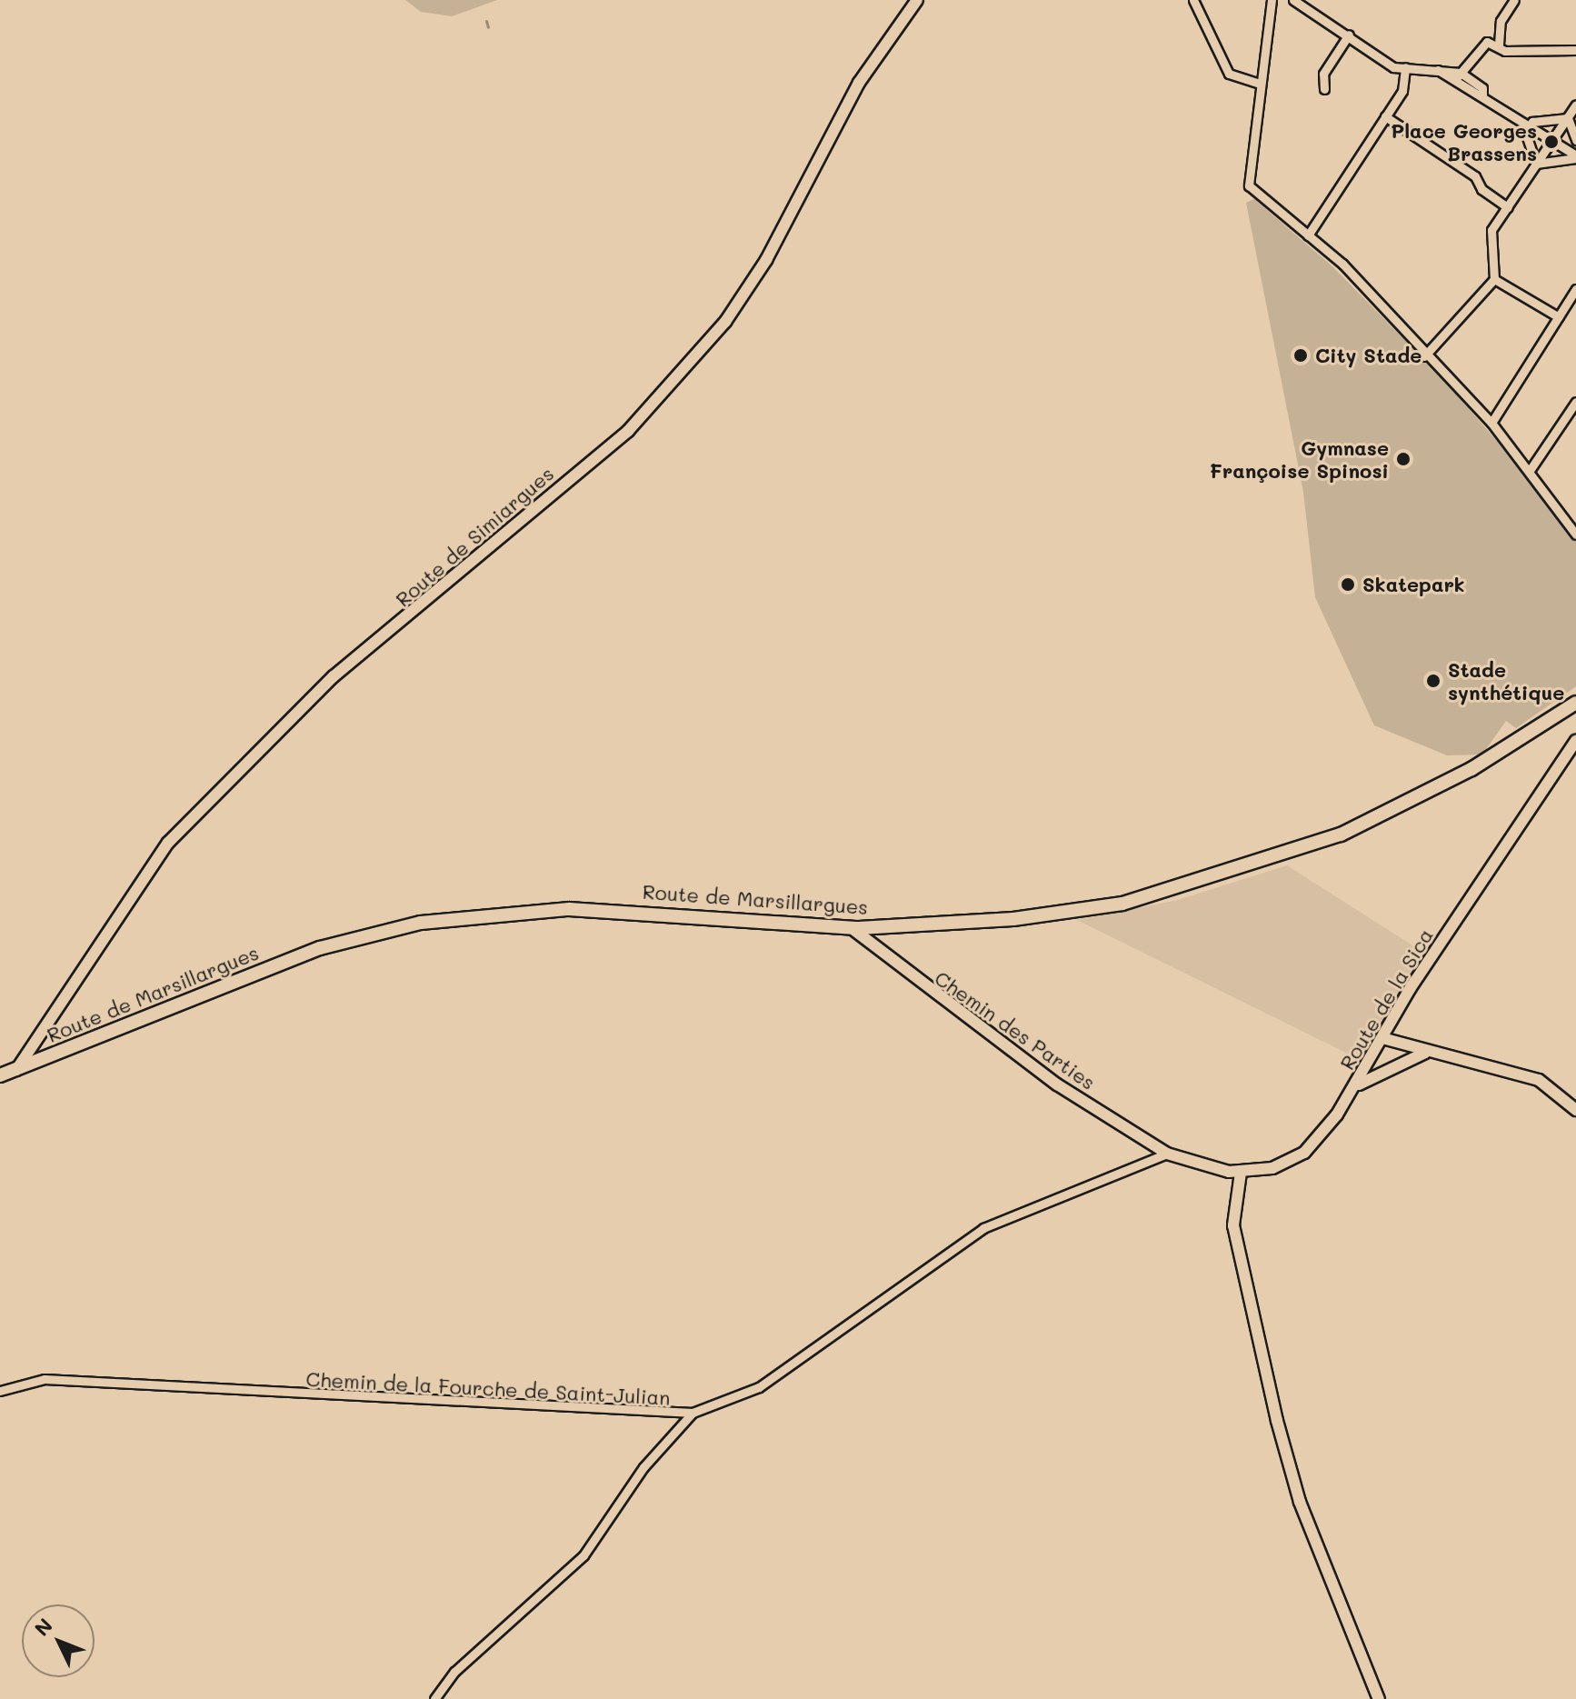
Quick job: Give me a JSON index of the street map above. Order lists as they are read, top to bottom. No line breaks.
{"streets":{"main road":["Route de Marsillargues"],"street":["Route de Simiargues","Route de la Sica","Chemin des Parties","Chemin de la Fourche de Saint-Julian"]},"crossings":[["Route de Simiargues","Route de Marsillargues"],["Route de Marsillargues","Chemin des Parties"],["Route de la Sica","Chemin des Parties"],["Route de la Sica","Chemin de la Fourche de Saint-Julian"],["Chemin des Parties","Chemin de la Fourche de Saint-Julian"]],"places":["Place Georges Brassens","City Stade","Gymnase Françoise Spinosi","Skatepark","Stade synthétique"],"north":"top left"}
